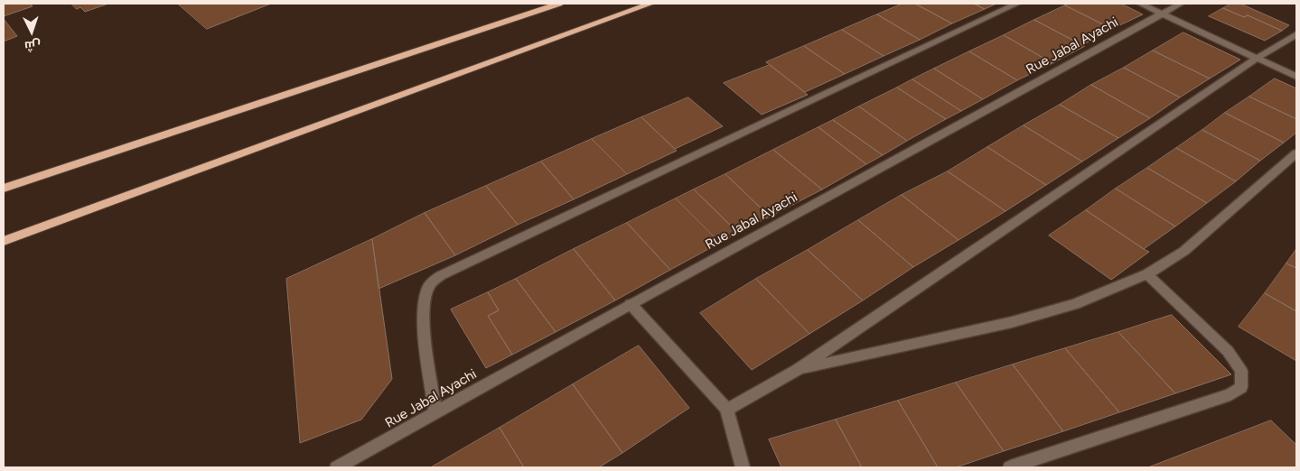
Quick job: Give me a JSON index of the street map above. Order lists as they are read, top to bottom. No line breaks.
{"streets":{"street":["Rue Jabal Ayachi"]},"north":"bottom"}
